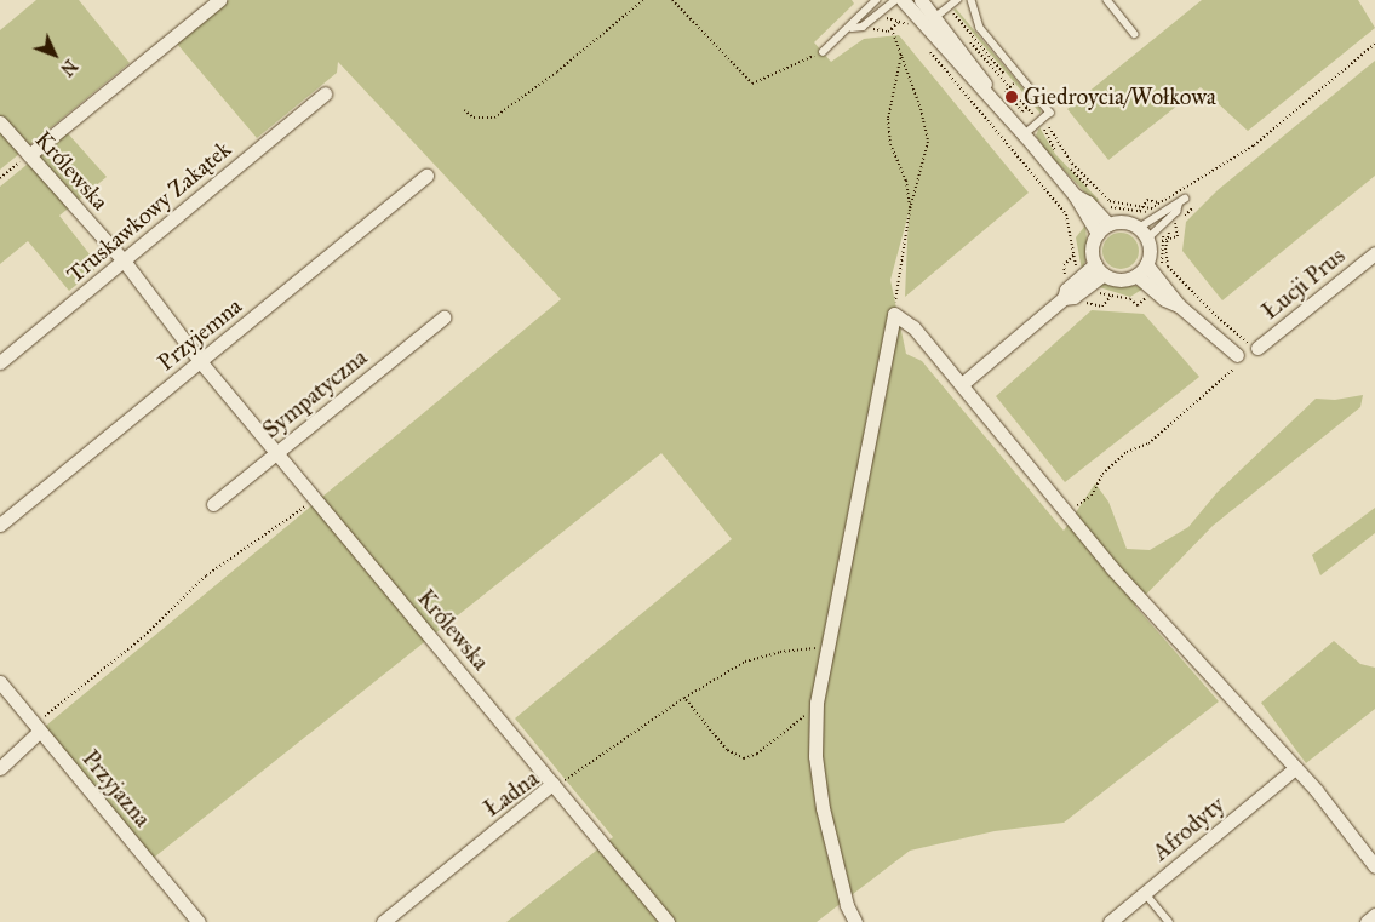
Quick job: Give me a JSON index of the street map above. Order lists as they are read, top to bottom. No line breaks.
{"streets":{"street":["Królewska","Truskawkowy Zakątek","Łucji Prus","Przyjemna","Sympatyczna","Przyjazna","Ładna","Afrodyty"]},"crossings":[["Królewska","Truskawkowy Zakątek"],["Królewska","Przyjemna"],["Królewska","Sympatyczna"],["Królewska","Ładna"]],"places":["Giedroycia/Wołkowa"],"north":"bottom right"}
